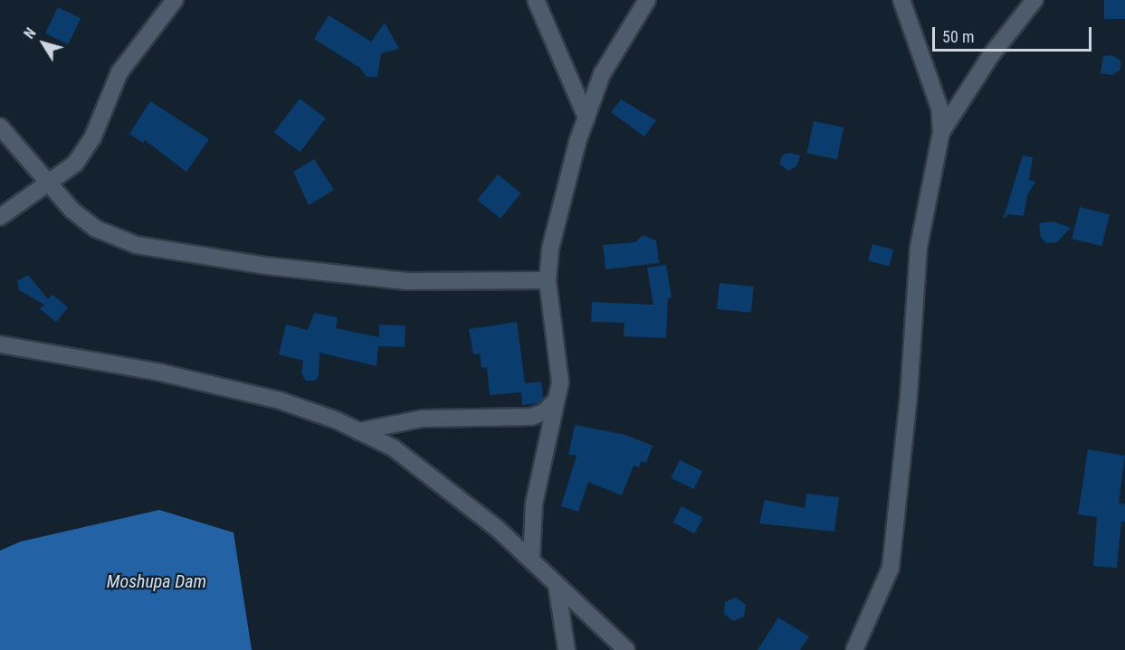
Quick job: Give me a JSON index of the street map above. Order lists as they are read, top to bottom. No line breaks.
{"water":["Moshupa Dam"],"scale_bar":"50 m","north":"top left"}
